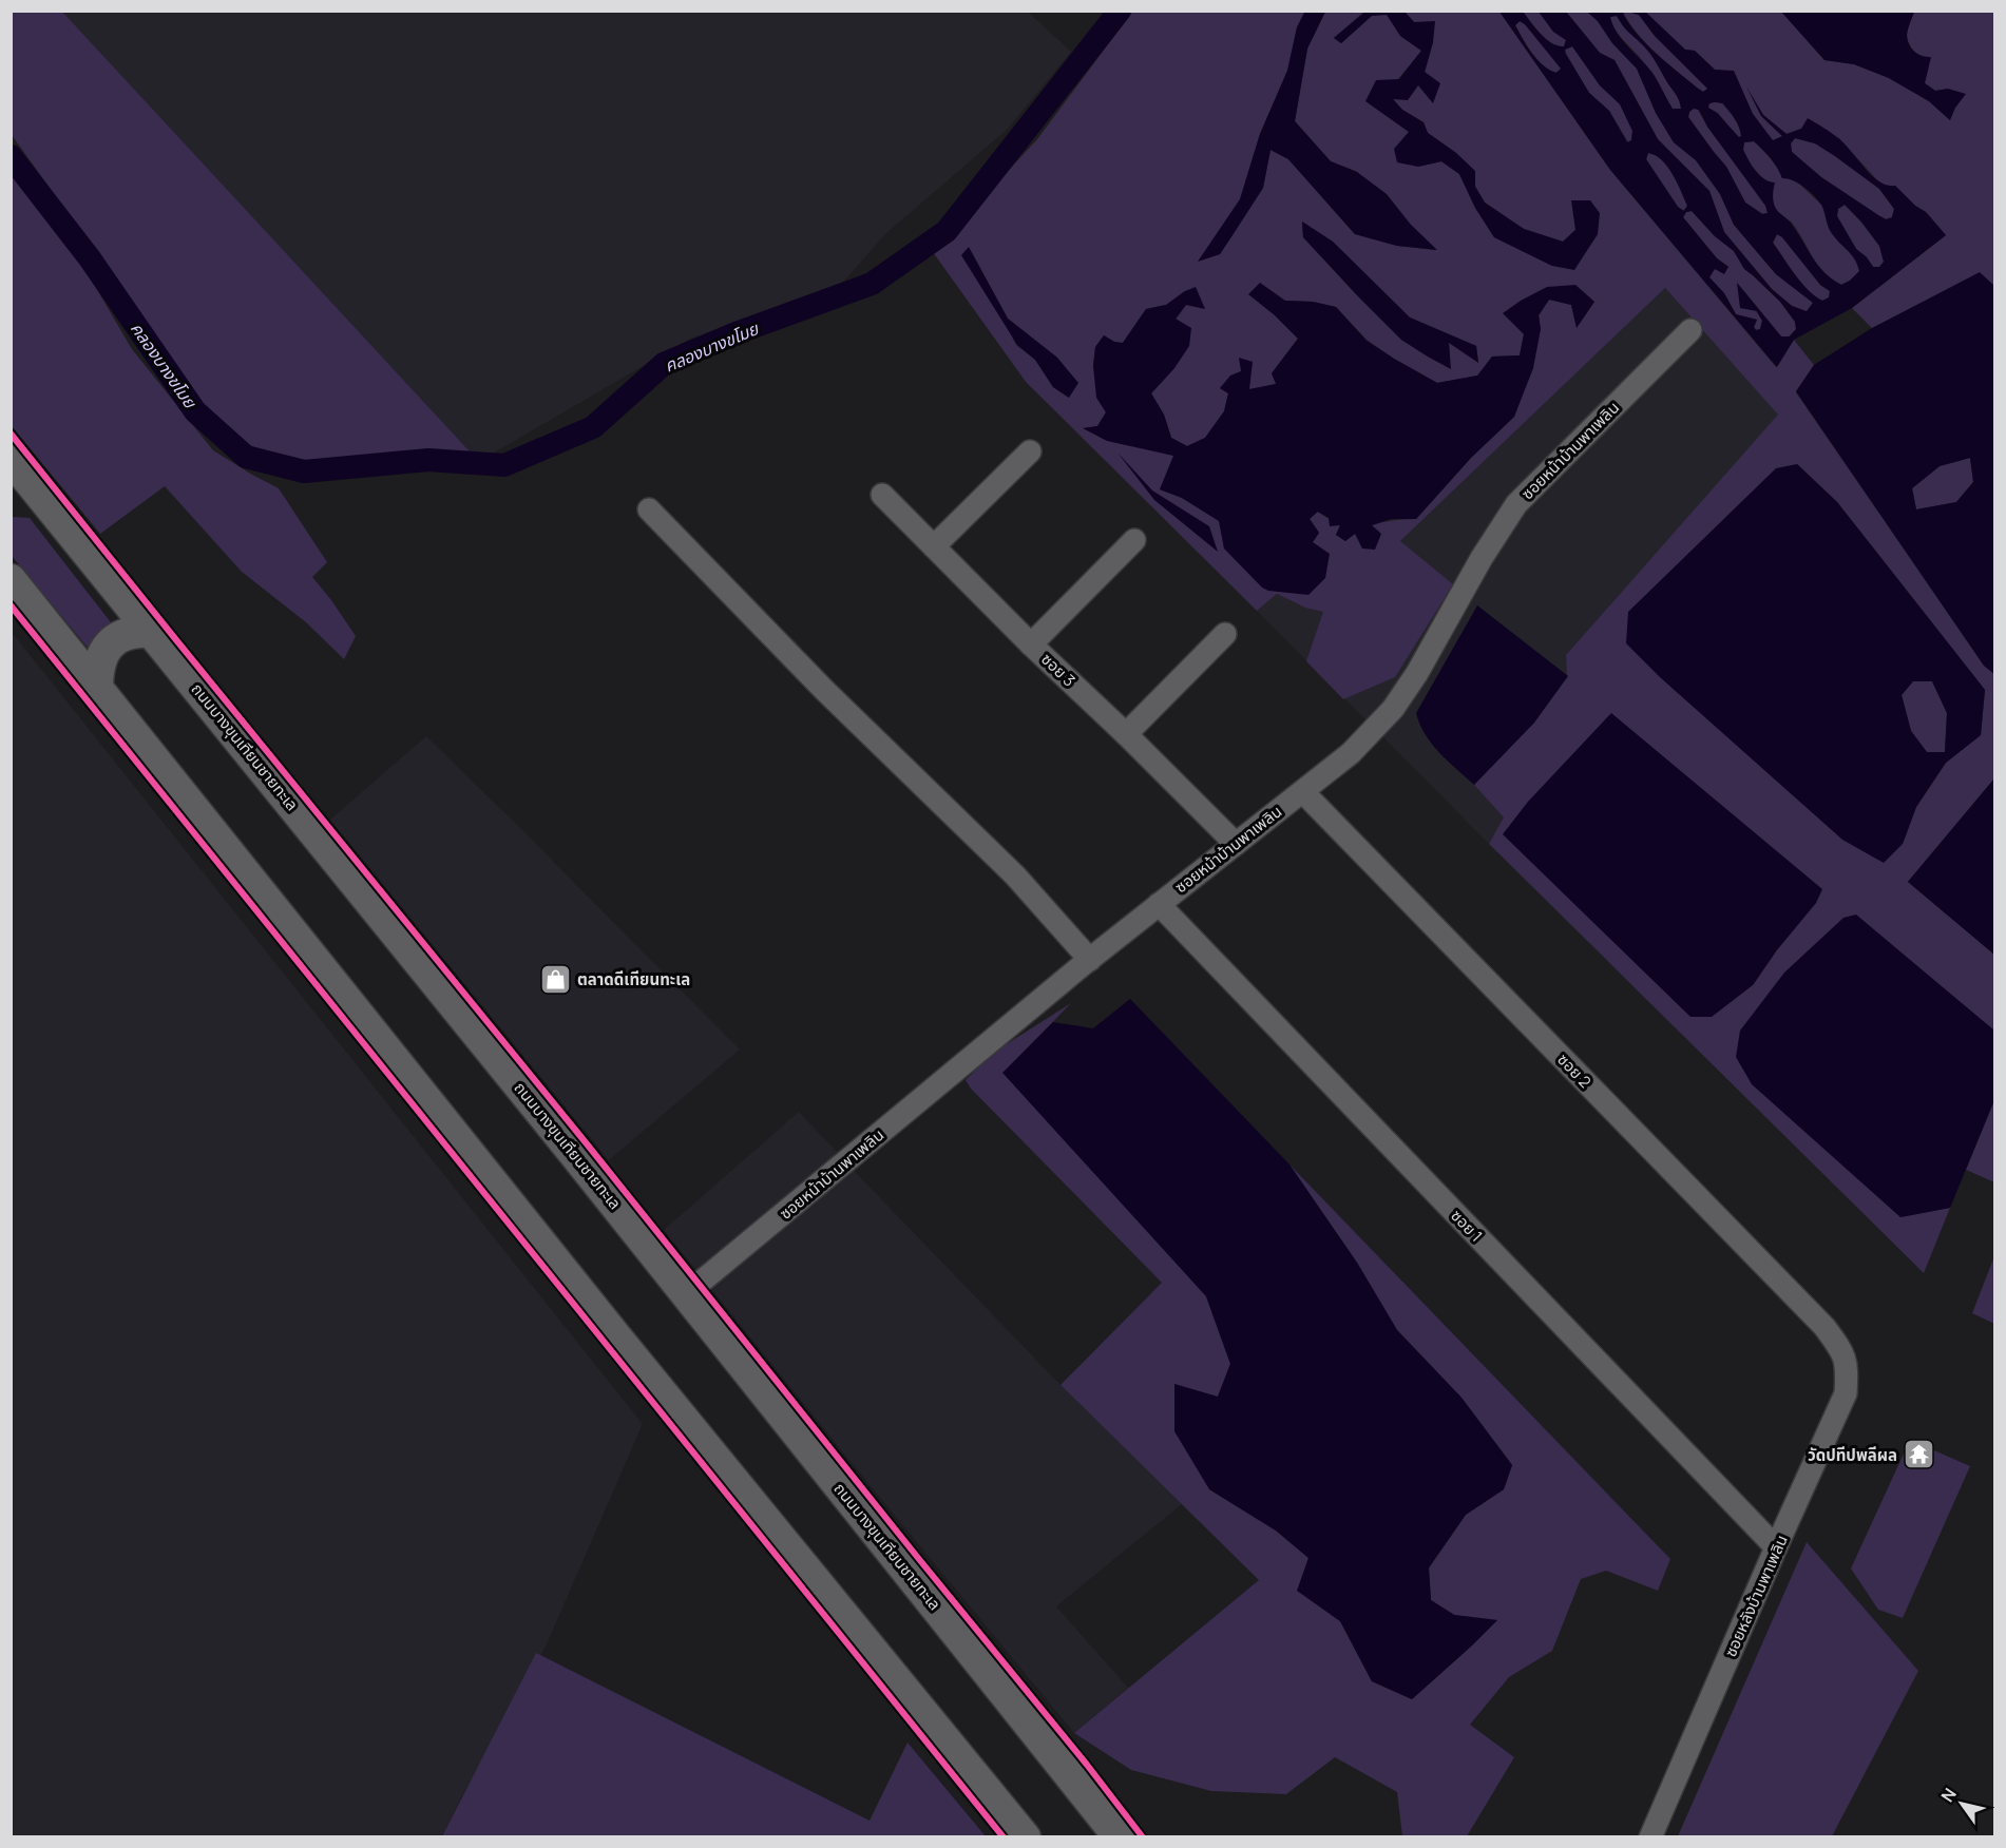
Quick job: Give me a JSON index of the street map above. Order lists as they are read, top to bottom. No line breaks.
{"streets":{"main road":["ถนนบางขุนเทียนชายทะเล"],"street":["ซอยหน้าบ้านพาเพลิน","ซอย 3","ซอย 2","ซอย 1","ซอยหลังบ้านพาเพลิน"]},"crossings":[["ซอยหน้าบ้านพาเพลิน","ซอย 3"],["ซอยหน้าบ้านพาเพลิน","ถนนบางขุนเทียนชายทะเล"],["ซอยหน้าบ้านพาเพลิน","ซอย 2"],["ซอยหน้าบ้านพาเพลิน","ซอย 1"],["ซอย 2","ซอยหลังบ้านพาเพลิน"],["ซอย 1","ซอยหลังบ้านพาเพลิน"]],"water":["คลองบางขโมย"],"places":{"shop":["ตลาดดีเทียนทะเล"],"temple":["วัดปทีปพลีผล"]},"north":"top left"}
